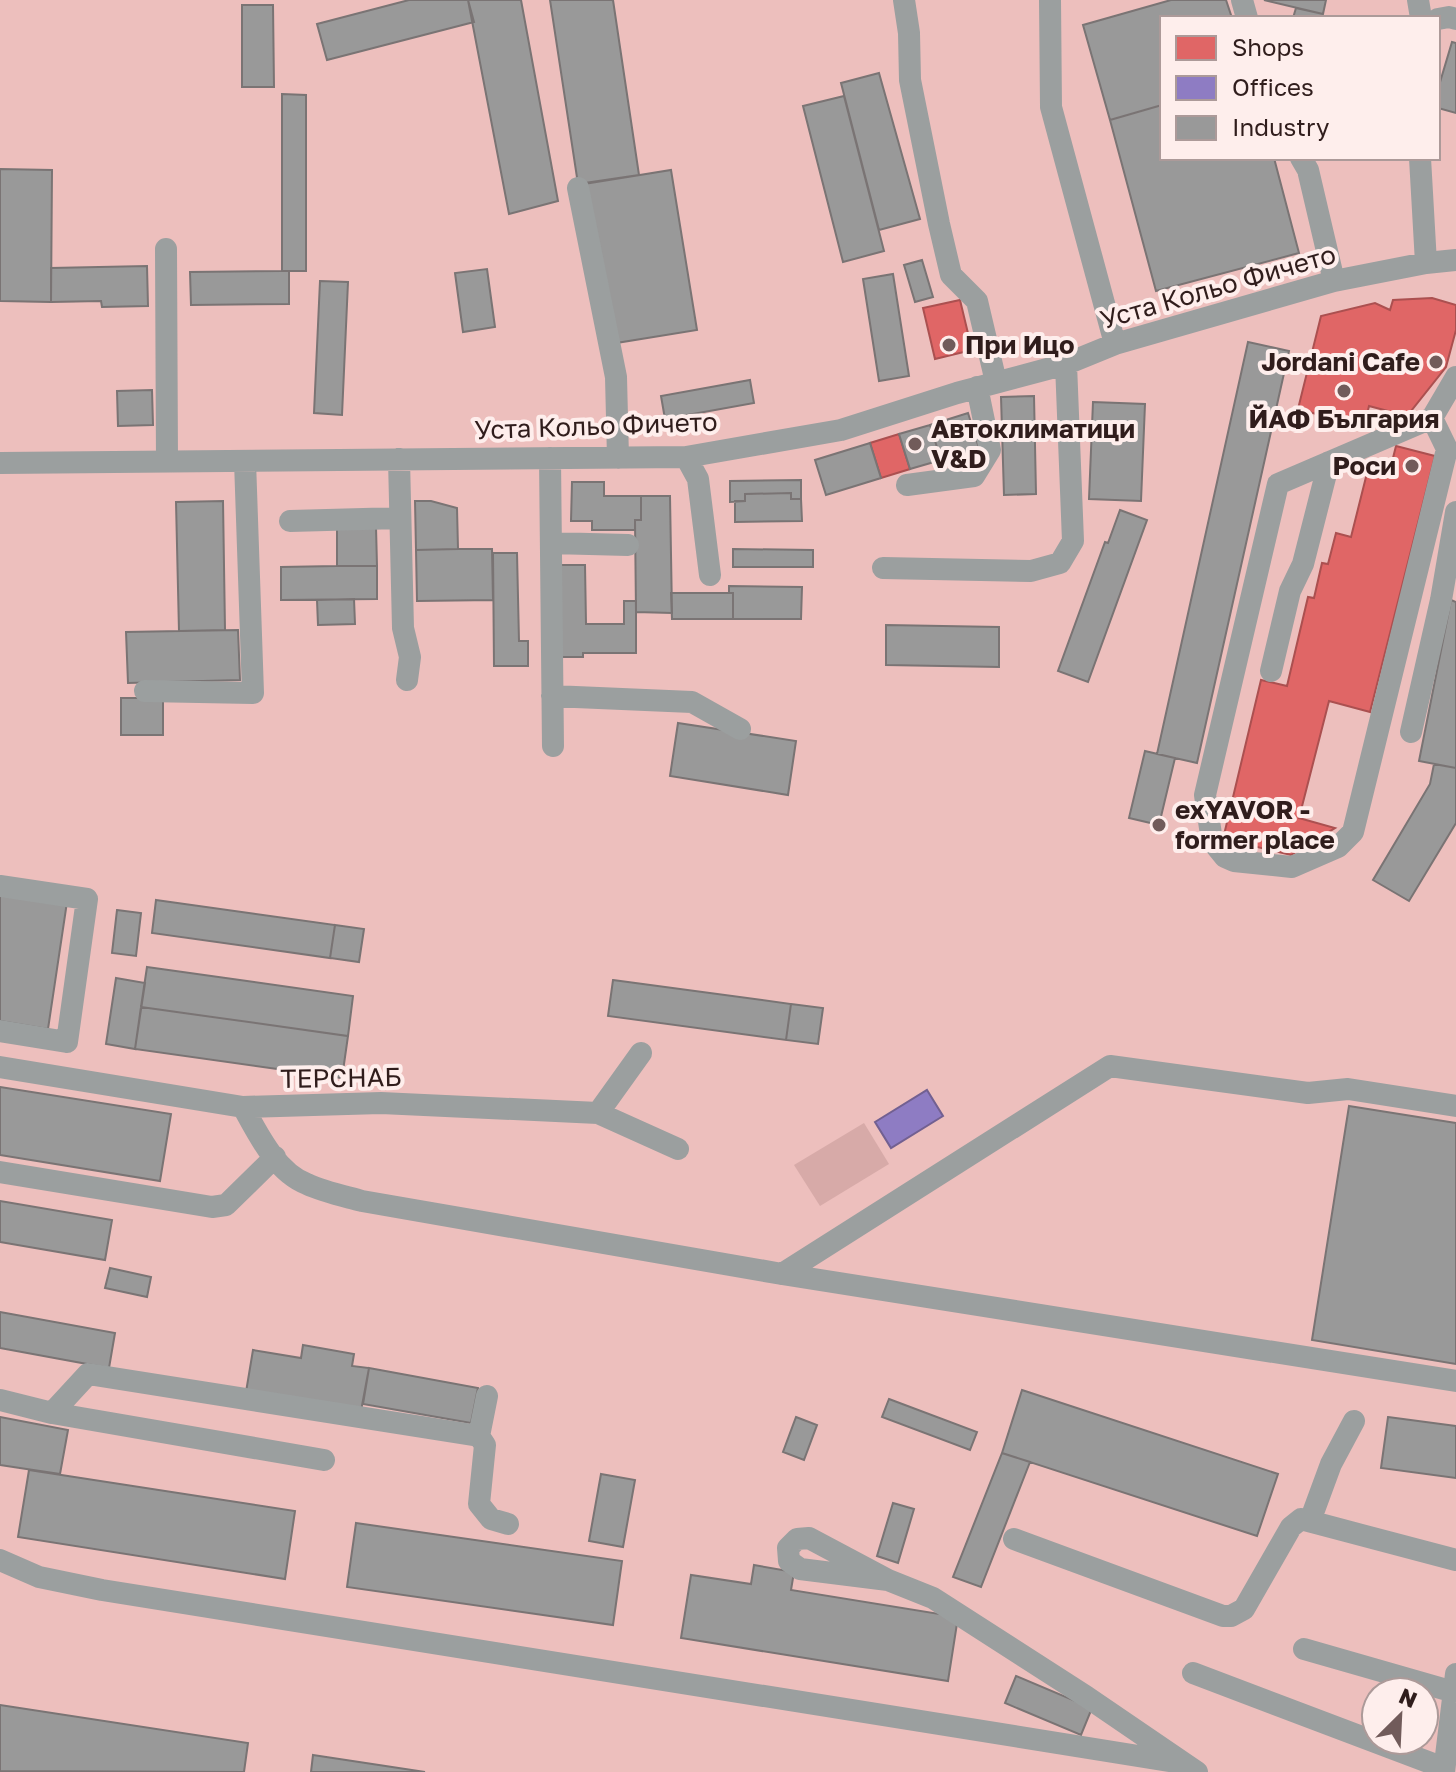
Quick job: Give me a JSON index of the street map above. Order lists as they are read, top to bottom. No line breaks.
{"streets":{"street":["Уста Кольо Фичето","ТЕРСНАБ"]},"places":["При Ицо","Jordani Cafe","ЙАФ България","Автоклиматици V&D","Роси","exYAVOR - former place"],"legend":["Shops","Offices","Industry"],"north":"top right"}
